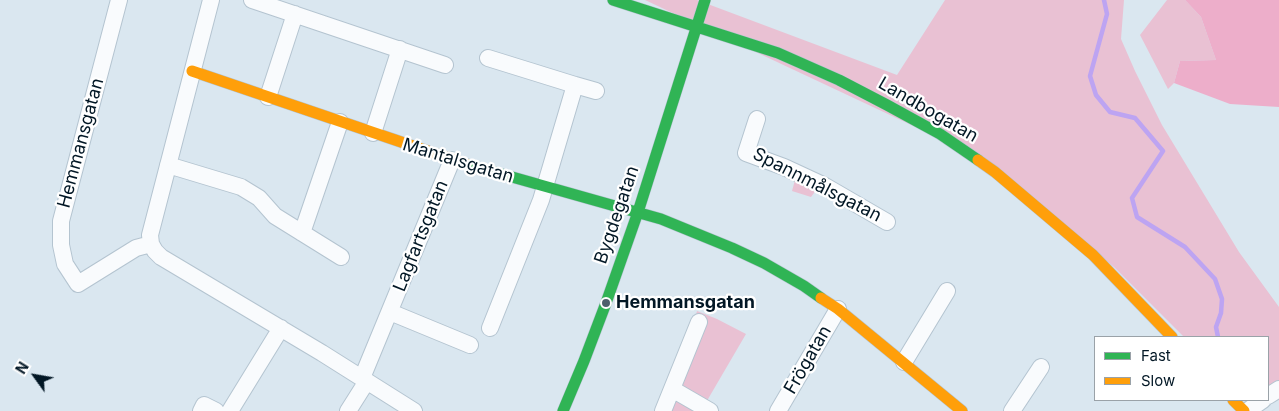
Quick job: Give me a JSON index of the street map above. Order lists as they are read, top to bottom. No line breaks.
{"streets":{"street":["Landbogatan","Hemmansgatan","Mantalsgatan","Spannmålsgatan","Bygdegatan","Lagfartsgatan","Frögatan"]},"crossings":[["Landbogatan","Bygdegatan"],["Mantalsgatan","Bygdegatan"],["Mantalsgatan","Lagfartsgatan"]],"places":["Hemmansgatan"],"legend":["Fast","Slow"],"north":"top left"}
